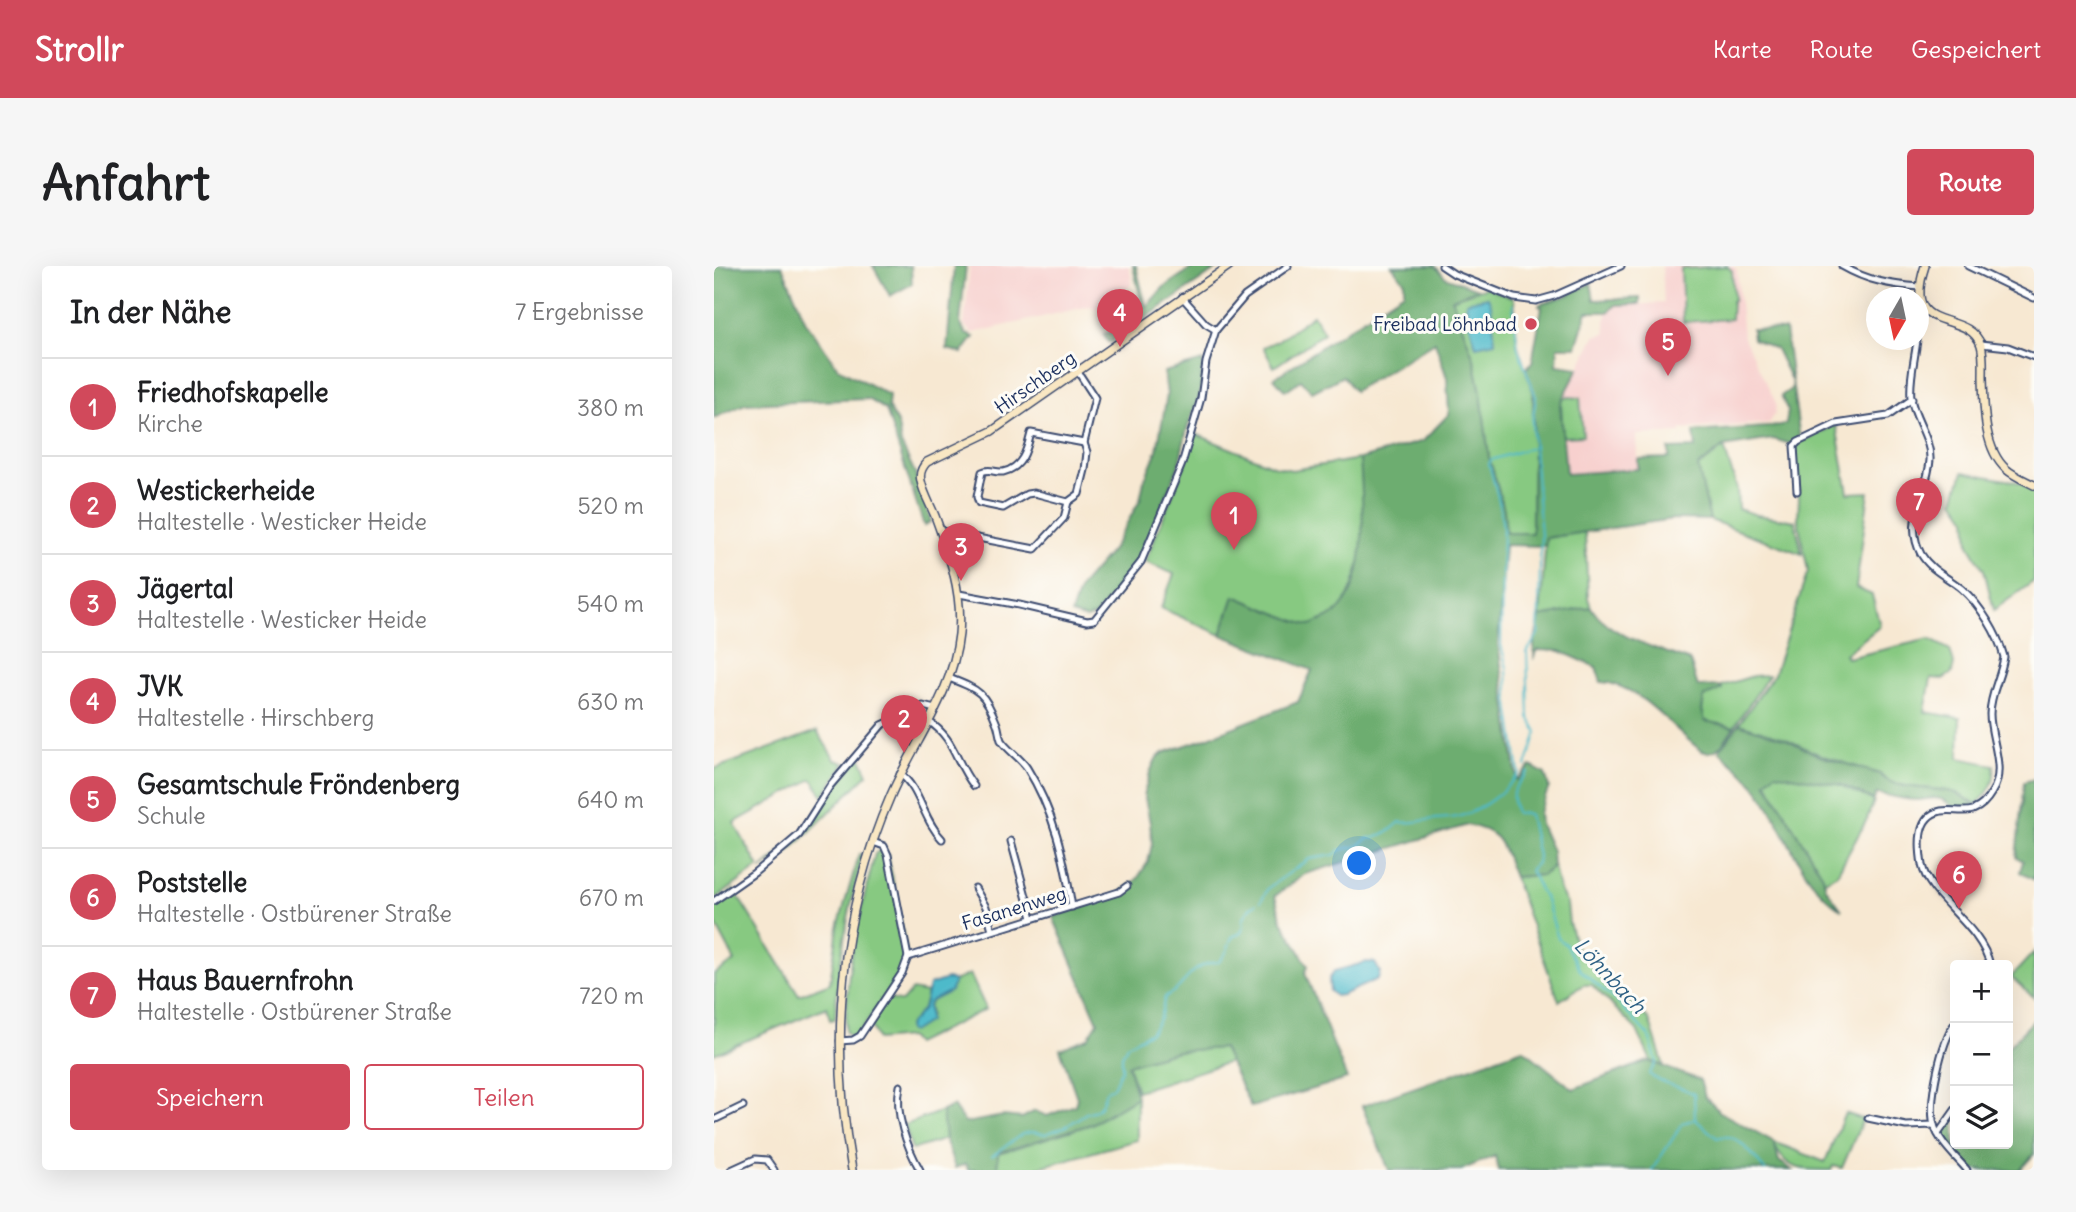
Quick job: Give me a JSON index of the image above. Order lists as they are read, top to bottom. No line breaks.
{"streets":{"street":["Hirschberg","Fasanenweg"]},"water":["Löhnbach"],"places":["Freibad Löhnbad"],"north":"bottom","page":{"header":"Strollr","nav":["Karte","Route","Gespeichert"],"buttons":["Route",["Speichern","Teilen"]],"title":"Anfahrt","heading":["In der Nähe","7 Ergebnisse"],"pins":["4","5","7","1","3","2","6"],"list":[{"mark":"1","name":"Friedhofskapelle","note":"Kirche","value":"380 m"},{"mark":"2","name":"Westickerheide","note":"Haltestelle · Westicker Heide","value":"520 m"},{"mark":"3","name":"Jägertal","note":"Haltestelle · Westicker Heide","value":"540 m"},{"mark":"4","name":"JVK","note":"Haltestelle · Hirschberg","value":"630 m"},{"mark":"5","name":"Gesamtschule Fröndenberg","note":"Schule","value":"640 m"},{"mark":"6","name":"Poststelle","note":"Haltestelle · Ostbürener Straße","value":"670 m"},{"mark":"7","name":"Haus Bauernfrohn","note":"Haltestelle · Ostbürener Straße","value":"720 m"}],"map_buttons":["+","−"]}}
